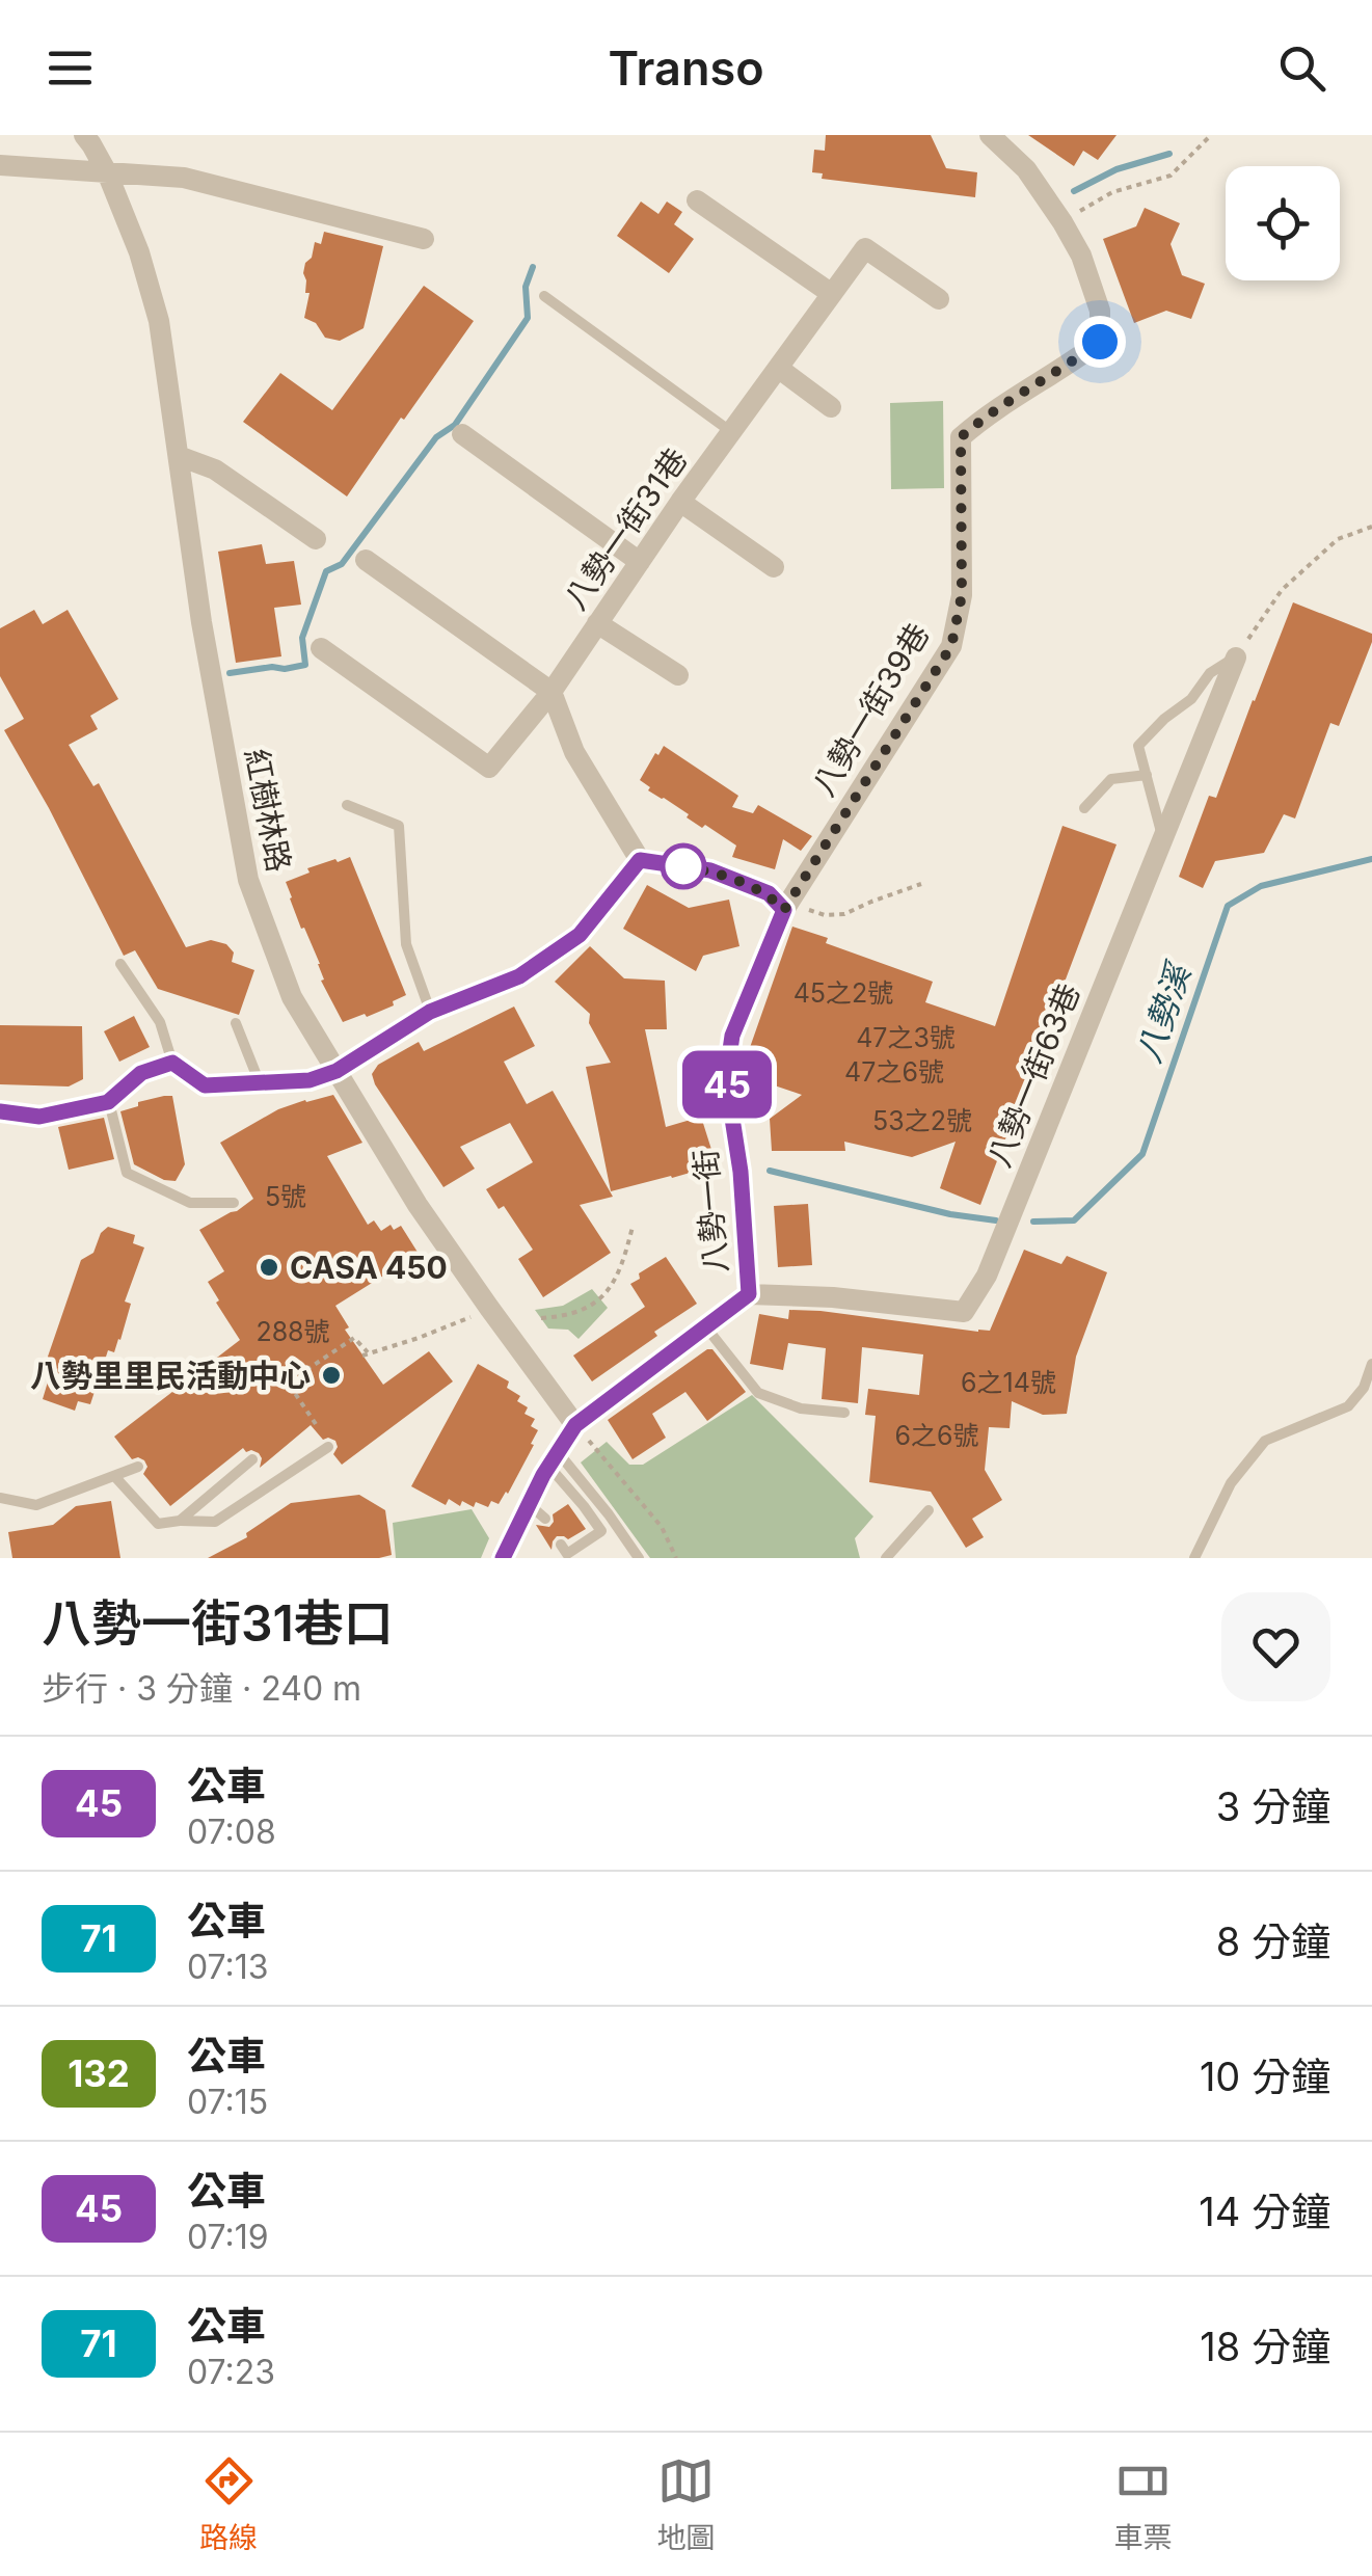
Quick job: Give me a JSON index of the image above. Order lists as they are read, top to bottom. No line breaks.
{"streets":{"street":["八勢一街31巷","八勢一街39巷","紅樹林路","八勢一街63巷","八勢一街"]},"crossings":[["八勢一街39巷","八勢一街"],["紅樹林路","八勢一街"],["八勢一街63巷","八勢一街"]],"water":["八勢溪"],"places":["CASA 450","八勢里里民活動中心"],"lines":["bus line 45"],"house_numbers":["45之2號","47之3號","47之6號","53之2號","5號","288號","6之14號","6之6號"],"page":{"header":"Transo","on_map":"45","heading":["八勢一街31巷口","步行 · 3 分鐘 · 240 m"],"list":[{"mark":"45","name":"公車","note":"07:08","value":"3 分鐘"},{"mark":"71","name":"公車","note":"07:13","value":"8 分鐘"},{"mark":"132","name":"公車","note":"07:15","value":"10 分鐘"},{"mark":"45","name":"公車","note":"07:19","value":"14 分鐘"},{"mark":"71","name":"公車","note":"07:23","value":"18 分鐘"}],"tabs":["路線","地圖","車票"]}}
